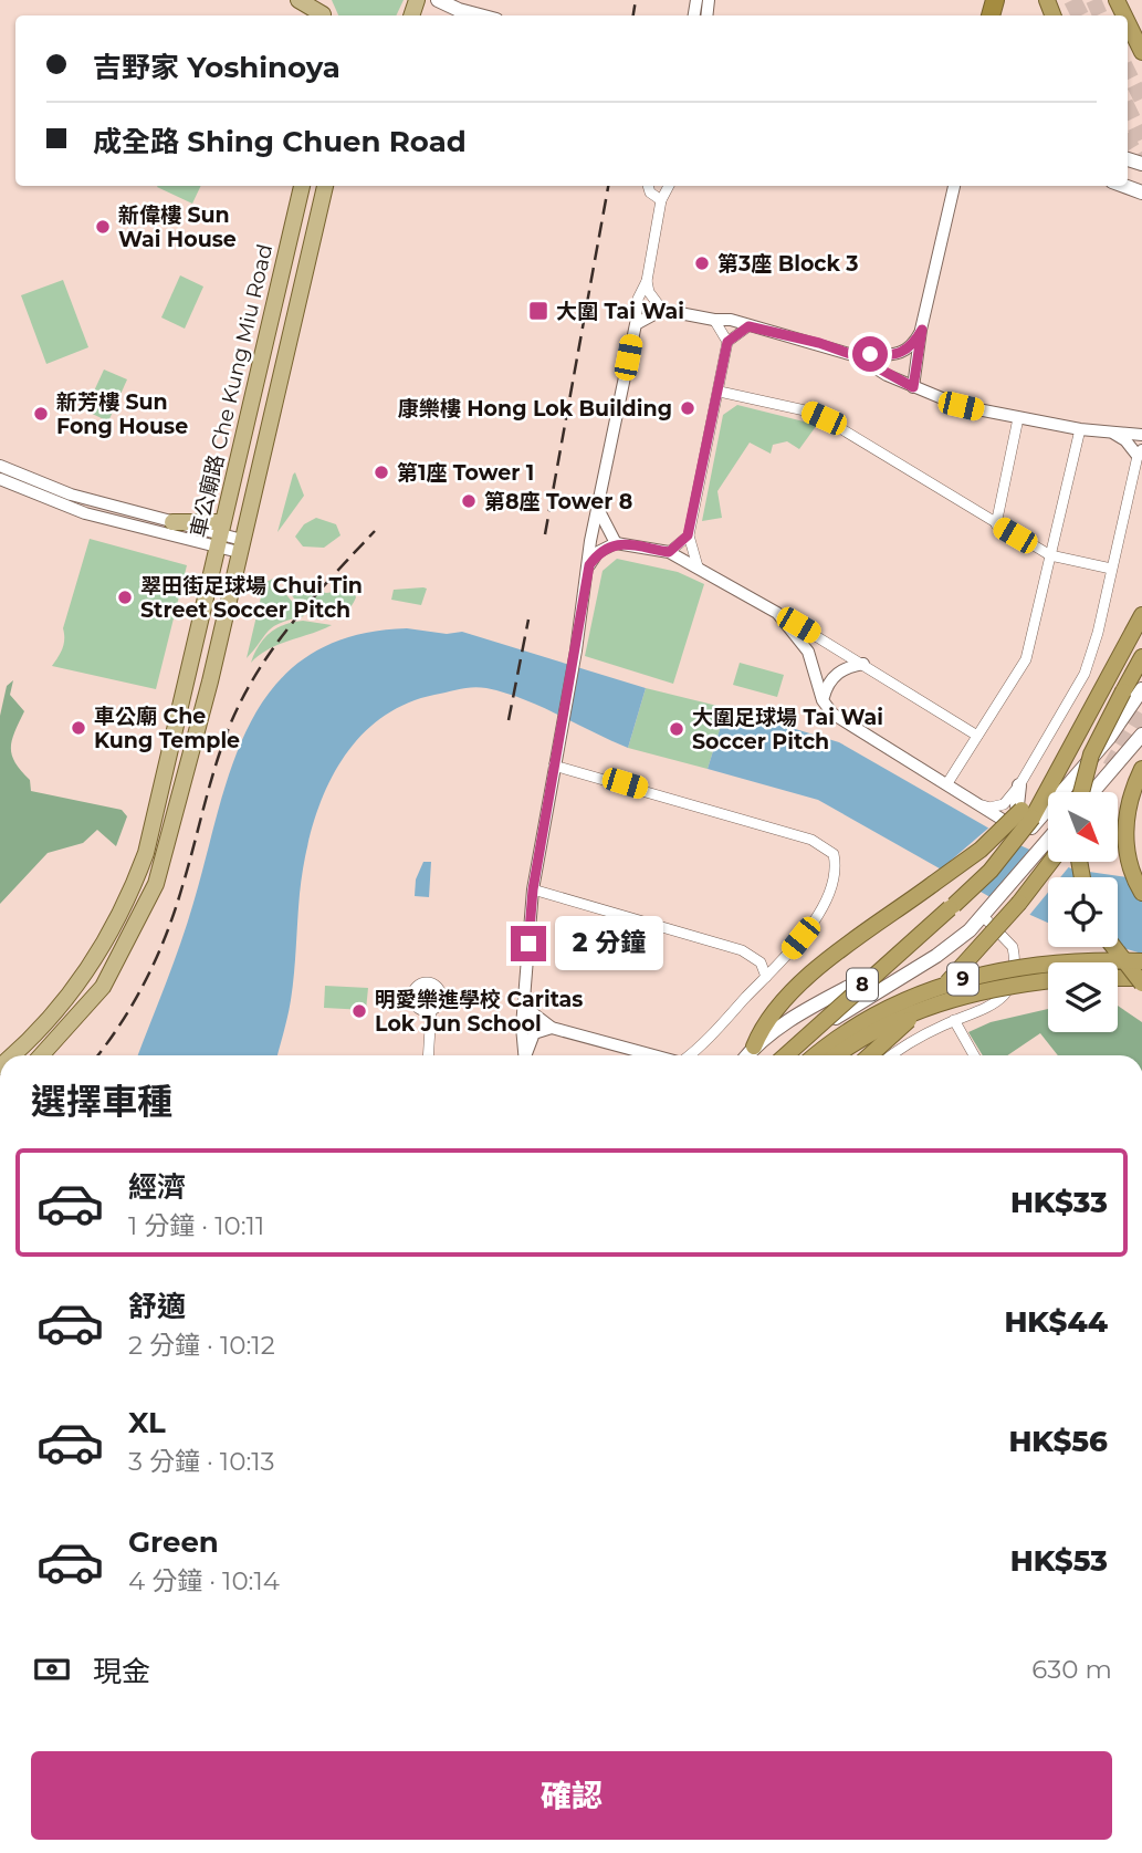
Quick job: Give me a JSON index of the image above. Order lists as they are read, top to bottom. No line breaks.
{"streets":{"highway":["9","8"],"main road":["車公廟路 Che Kung Miu Road"]},"places":{"other":["新偉樓 Sun Wai House","第3座 Block 3","康樂樓 Hong Lok Building","新芳樓 Sun Fong House","第1座 Tower 1","第8座 Tower 8","翠田街足球場 Chui Tin Street Soccer Pitch","車公廟 Che Kung Temple","大圍足球場 Tai Wai Soccer Pitch","明愛樂進學校 Caritas Lok Jun School"],"transit":["大圍 Tai Wai"]},"north":"bottom right","page":{"banner":["吉野家 Yoshinoya","成全路 Shing Chuen Road"],"bubble":"2 分鐘","heading":"選擇車種","list":[{"name":"經濟","note":"1 分鐘 · 10:11","value":"HK$33"},{"name":"舒適","note":"2 分鐘 · 10:12","value":"HK$44"},{"name":"XL","note":"3 分鐘 · 10:13","value":"HK$56"},{"name":"Green","note":"4 分鐘 · 10:14","value":"HK$53"}],"pay":["現金","630 m"],"buttons":"確認"}}
